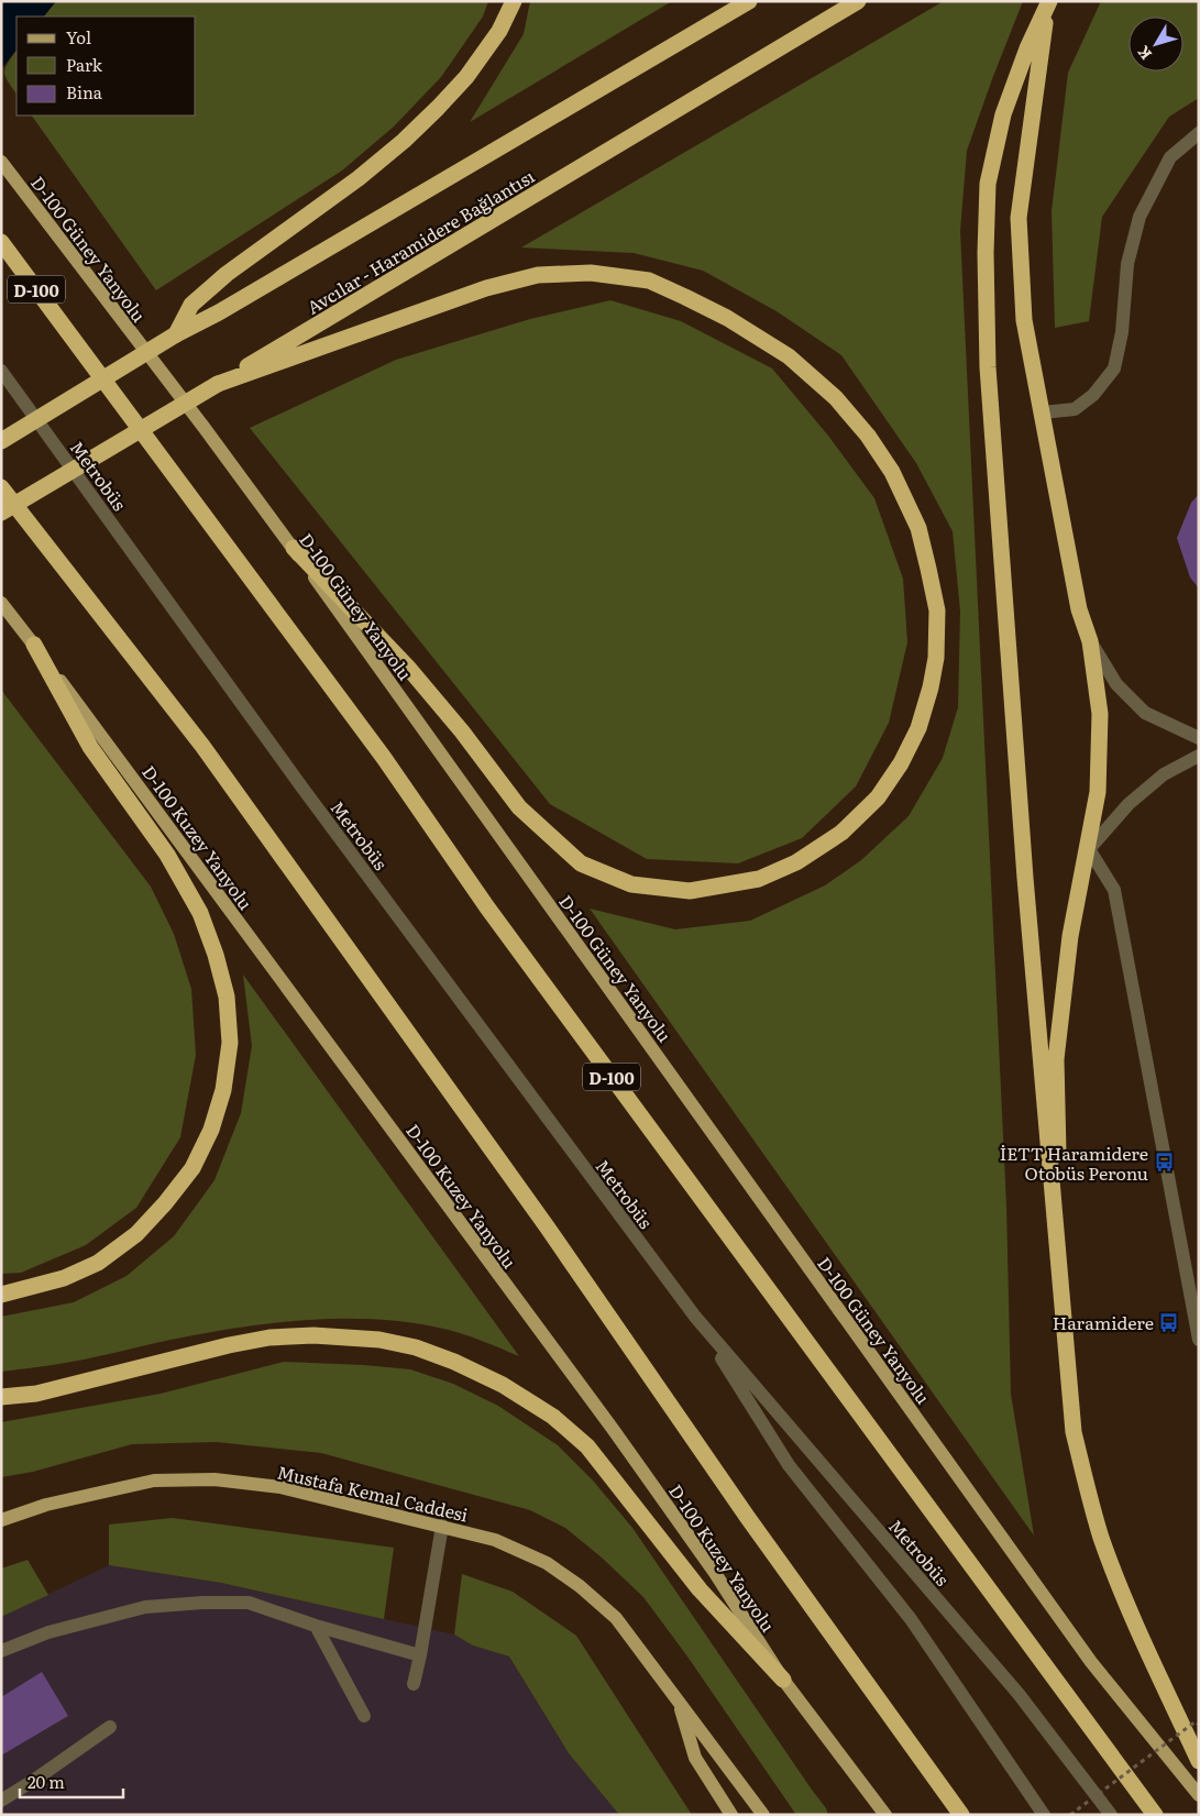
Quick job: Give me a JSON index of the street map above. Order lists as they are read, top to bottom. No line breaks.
{"streets":{"highway":["Avcılar - Haramidere Bağlantısı","D-100"],"main road":["D-100 Güney Yanyolu","D-100 Kuzey Yanyolu","Mustafa Kemal Caddesi"],"street":["Metrobüs"]},"places":{"bus stop":["İETT Haramidere Otobüs Peronu","Haramidere"]},"legend":["Yol","Park","Bina"],"scale_bar":"20 m","north":"bottom left"}
